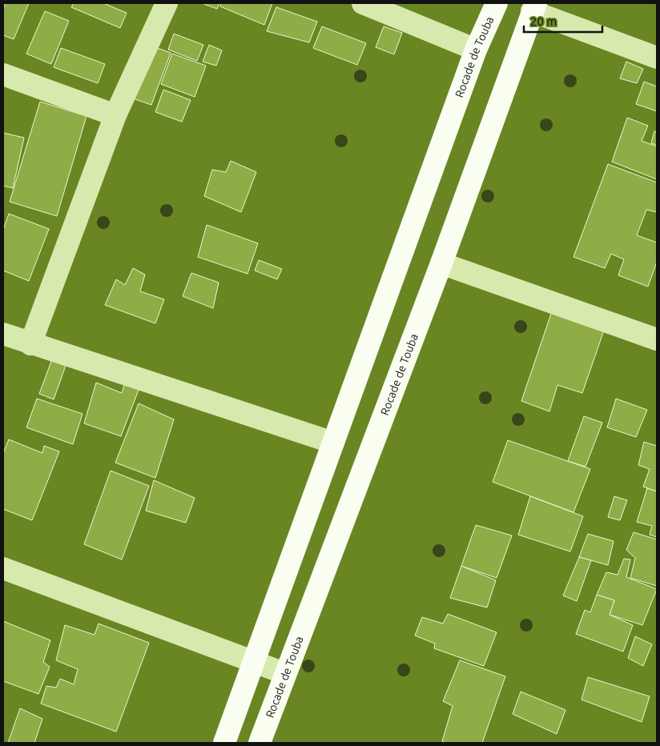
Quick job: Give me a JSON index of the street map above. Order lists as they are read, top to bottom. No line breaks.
{"streets":{"main road":["Rocade de Touba"]},"scale_bar":"20 m"}
